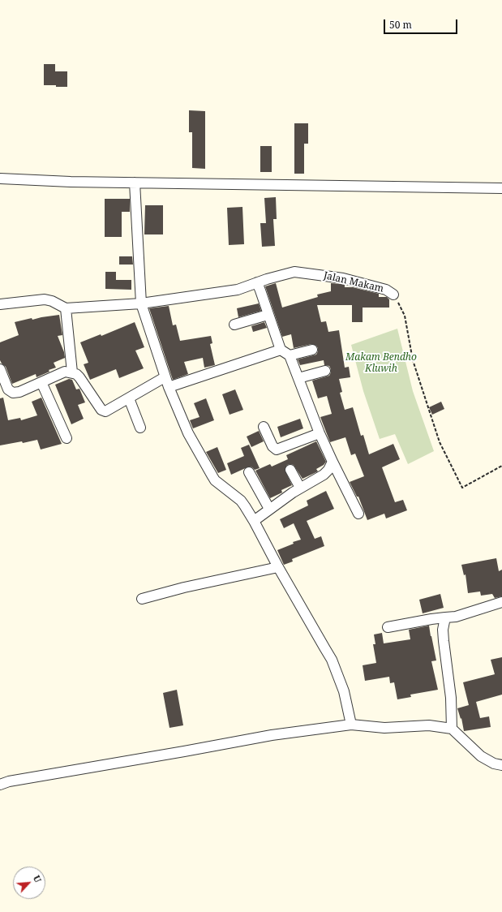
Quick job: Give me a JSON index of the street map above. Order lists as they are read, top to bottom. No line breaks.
{"streets":{"street":["Jalan Makam"]},"parks":["Makam Bendho Kluwih"],"scale_bar":"50 m","north":"top right"}
